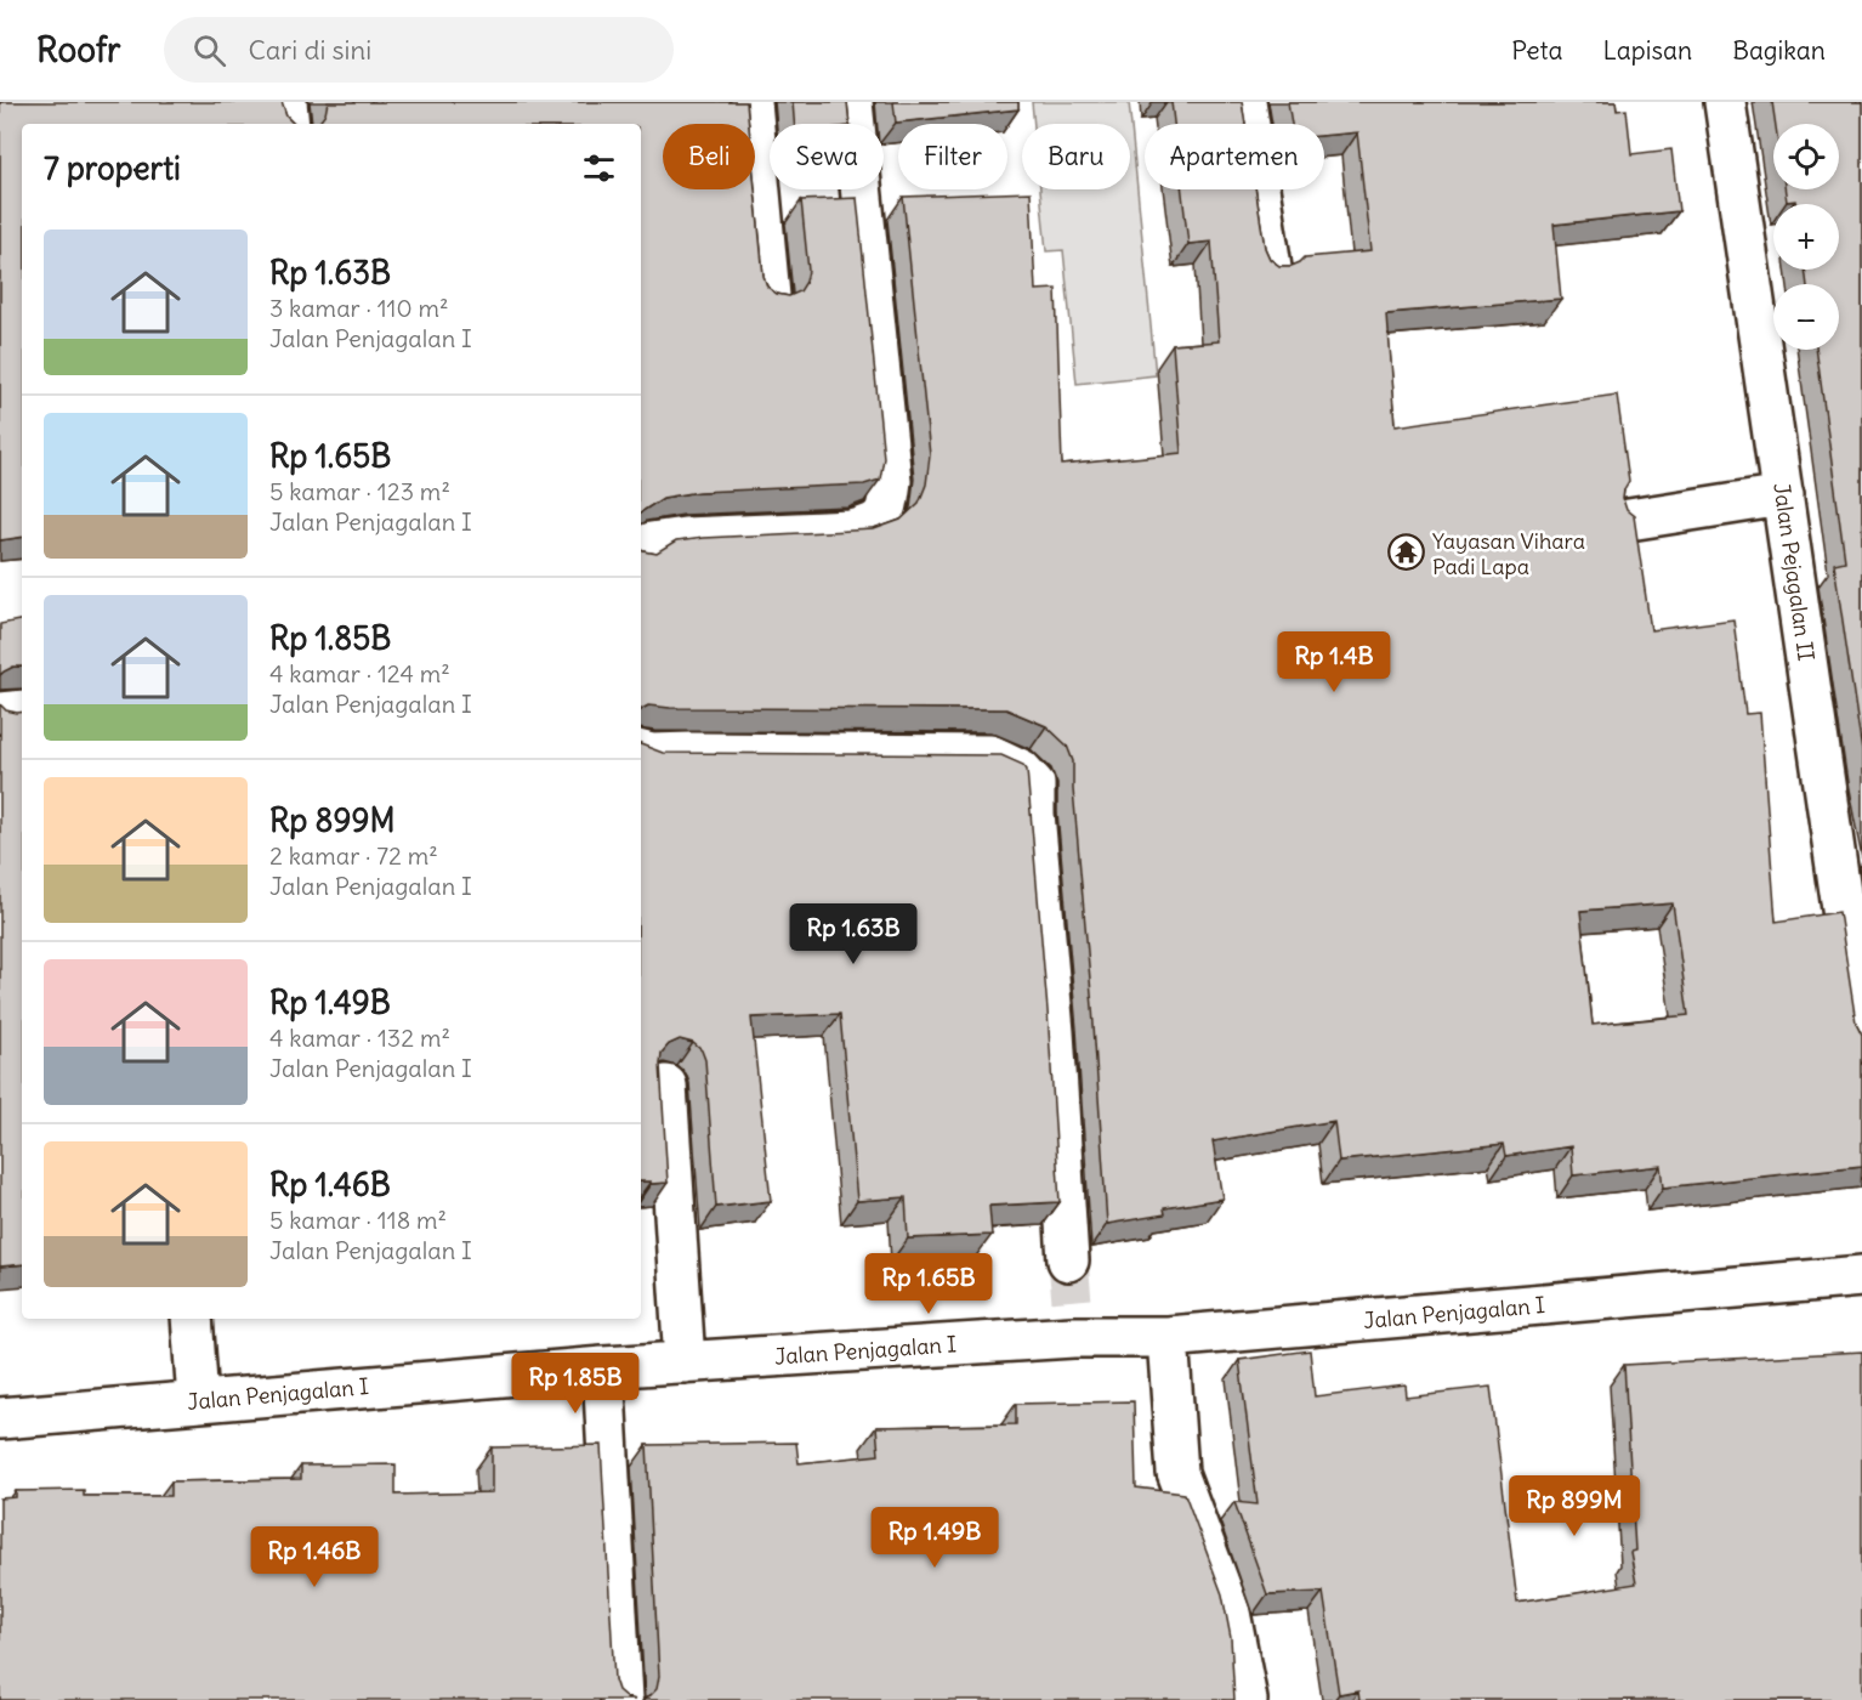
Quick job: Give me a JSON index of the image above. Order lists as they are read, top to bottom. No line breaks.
{"streets":{"street":["Jalan Pejagalan II","Jalan Penjagalan I"]},"places":{"temple":["Yayasan Vihara Padi Lapa"]},"page":{"header":"Roofr","search":"Cari di sini","nav":["Peta","Lapisan","Bagikan"],"map_buttons":["+","−"],"chip":["Beli","Sewa","Filter","Baru","Apartemen"],"heading":"7 properti","list":[{"name":"Rp 1.63B","note":"3 kamar · 110 m² · Jalan Penjagalan I"},{"name":"Rp 1.65B","note":"5 kamar · 123 m² · Jalan Penjagalan I"},{"name":"Rp 1.85B","note":"4 kamar · 124 m² · Jalan Penjagalan I"},{"name":"Rp 899M","note":"2 kamar · 72 m² · Jalan Penjagalan I"},{"name":"Rp 1.49B","note":"4 kamar · 132 m² · Jalan Penjagalan I"},{"name":"Rp 1.46B","note":"5 kamar · 118 m² · Jalan Penjagalan I"}],"price":["Rp 1.4B","Rp 1.63B","Rp 1.65B","Rp 1.85B","Rp 899M","Rp 1.49B","Rp 1.46B"]}}
